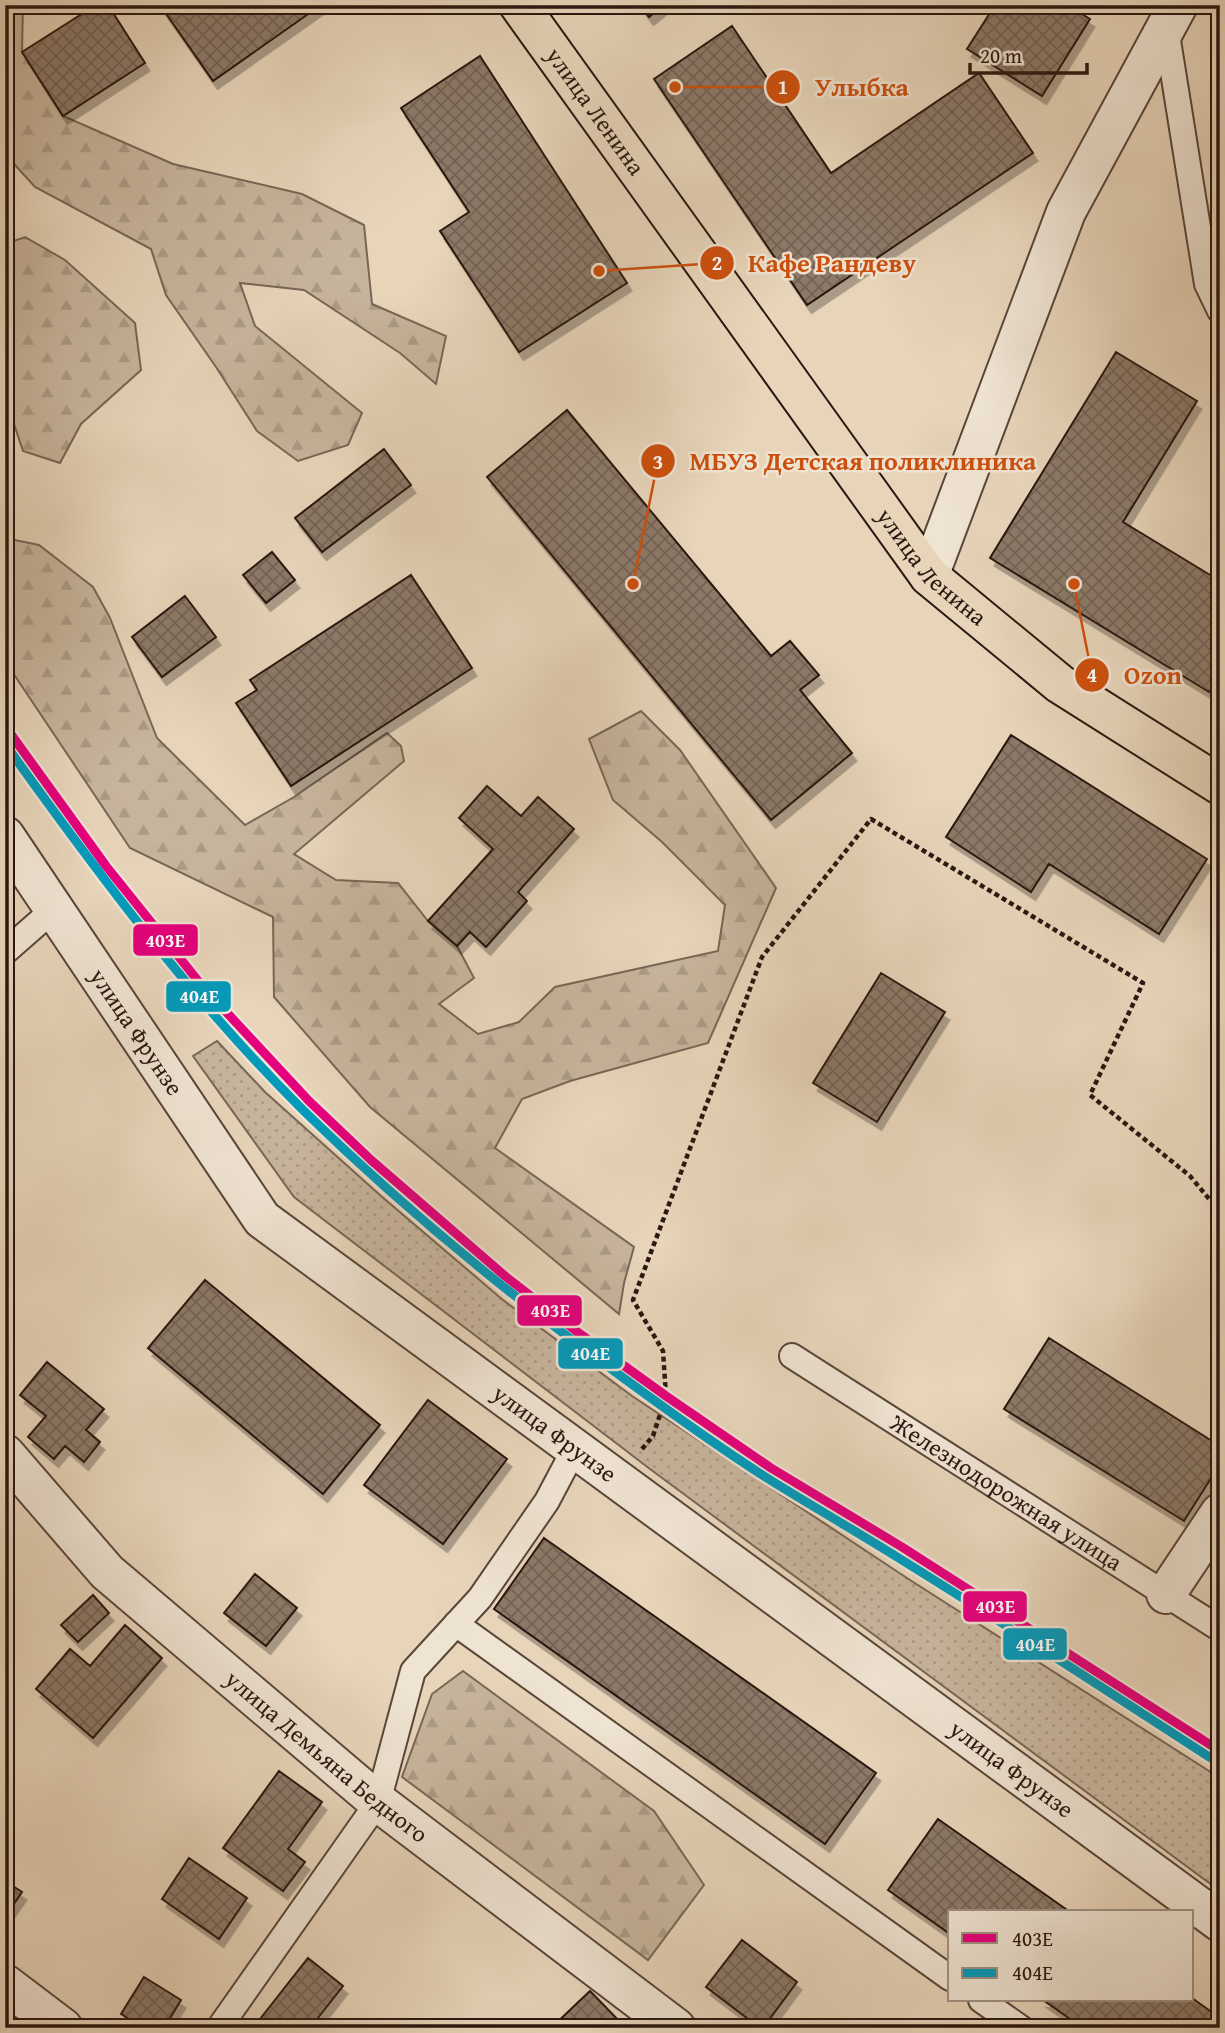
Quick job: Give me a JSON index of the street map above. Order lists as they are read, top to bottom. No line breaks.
{"streets":{"main road":["улица Ленина"],"street":["улица Фрунзе","улица Демьяна Бедного"],"lane":["Железнодорожная улица"]},"places":["Улыбка","Кафе Рандеву","МБУЗ Детская поликлиника","Ozon"],"lines":["transit line 403Е","transit line 404Е"],"legend":["403Е","404Е"],"scale_bar":"20 m"}
